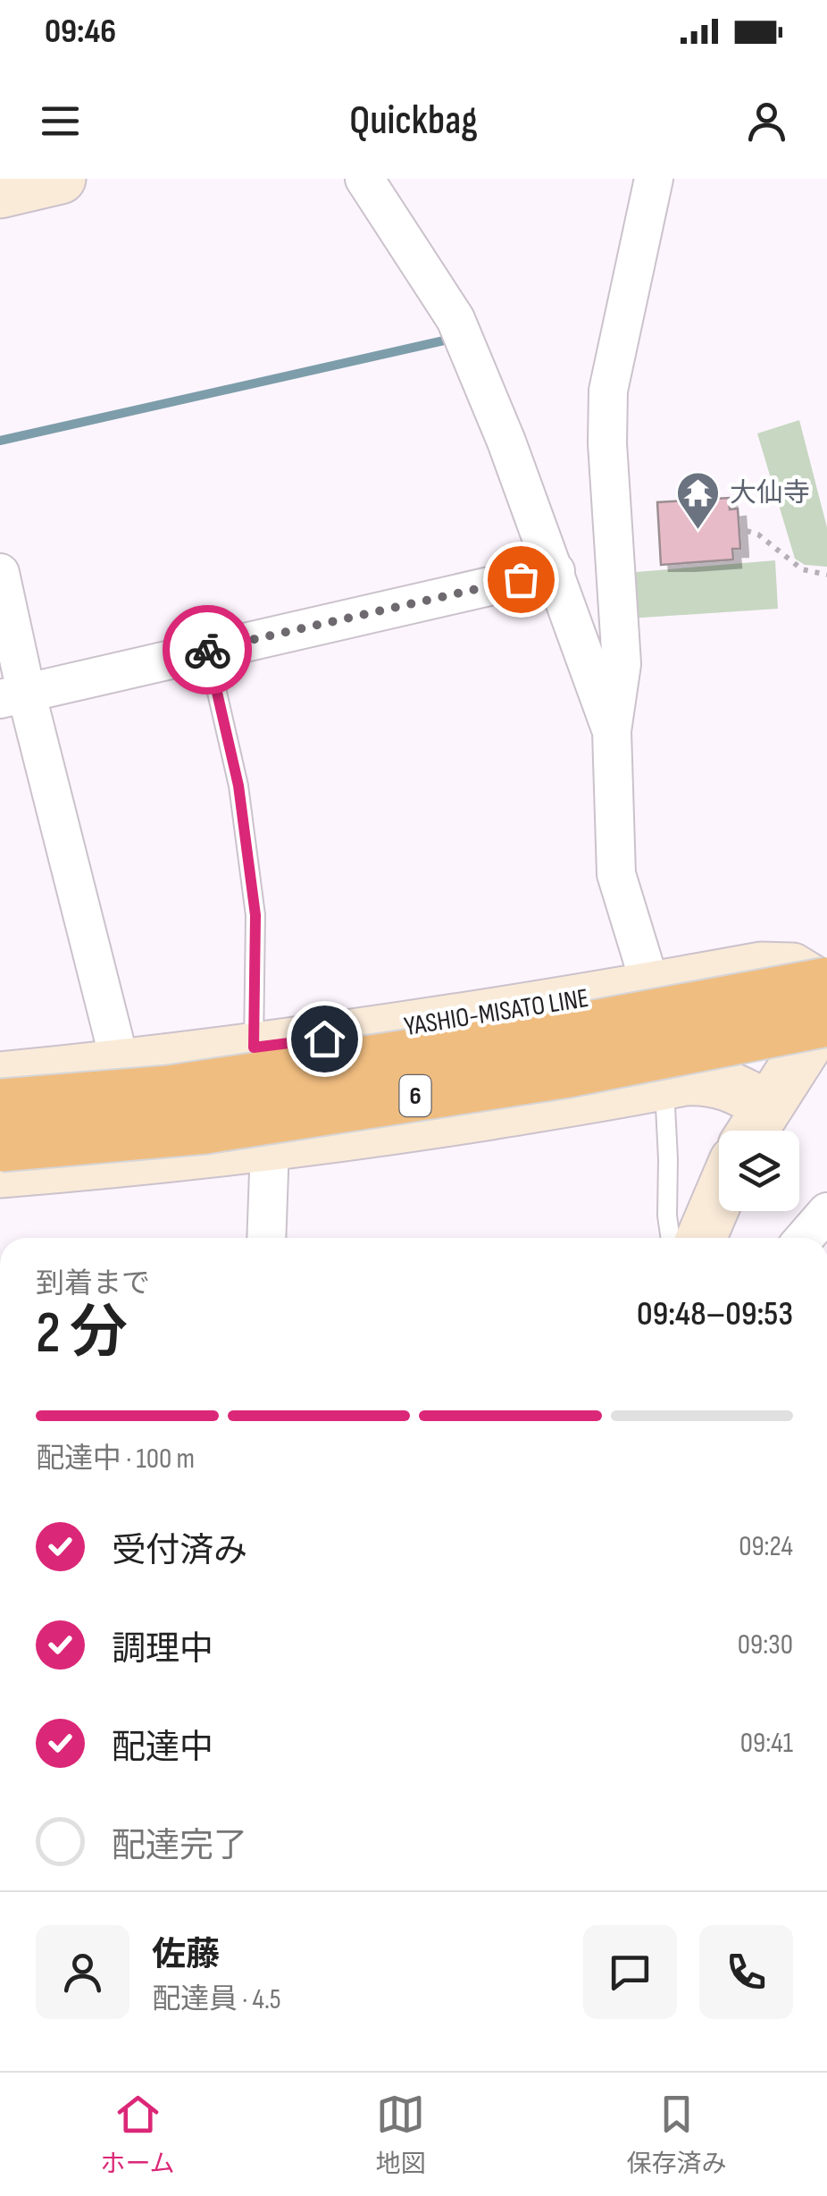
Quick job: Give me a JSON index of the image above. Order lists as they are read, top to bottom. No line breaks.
{"streets":{"highway":["6"],"main road":["YASHIO-MISATO LINE"]},"places":{"temple":["大仙寺"]},"page":{"status":"09:46","header":"Quickbag","heading":["2 分","到着まで","09:48–09:53"],"panel":["佐藤","配達員 · 4.5"],"bar":"配達中 · 100 m","list":[["受付済み","09:24"],["調理中","09:30"],["配達中","09:41"],"配達完了"],"tabs":["ホーム","地図","保存済み"]}}
